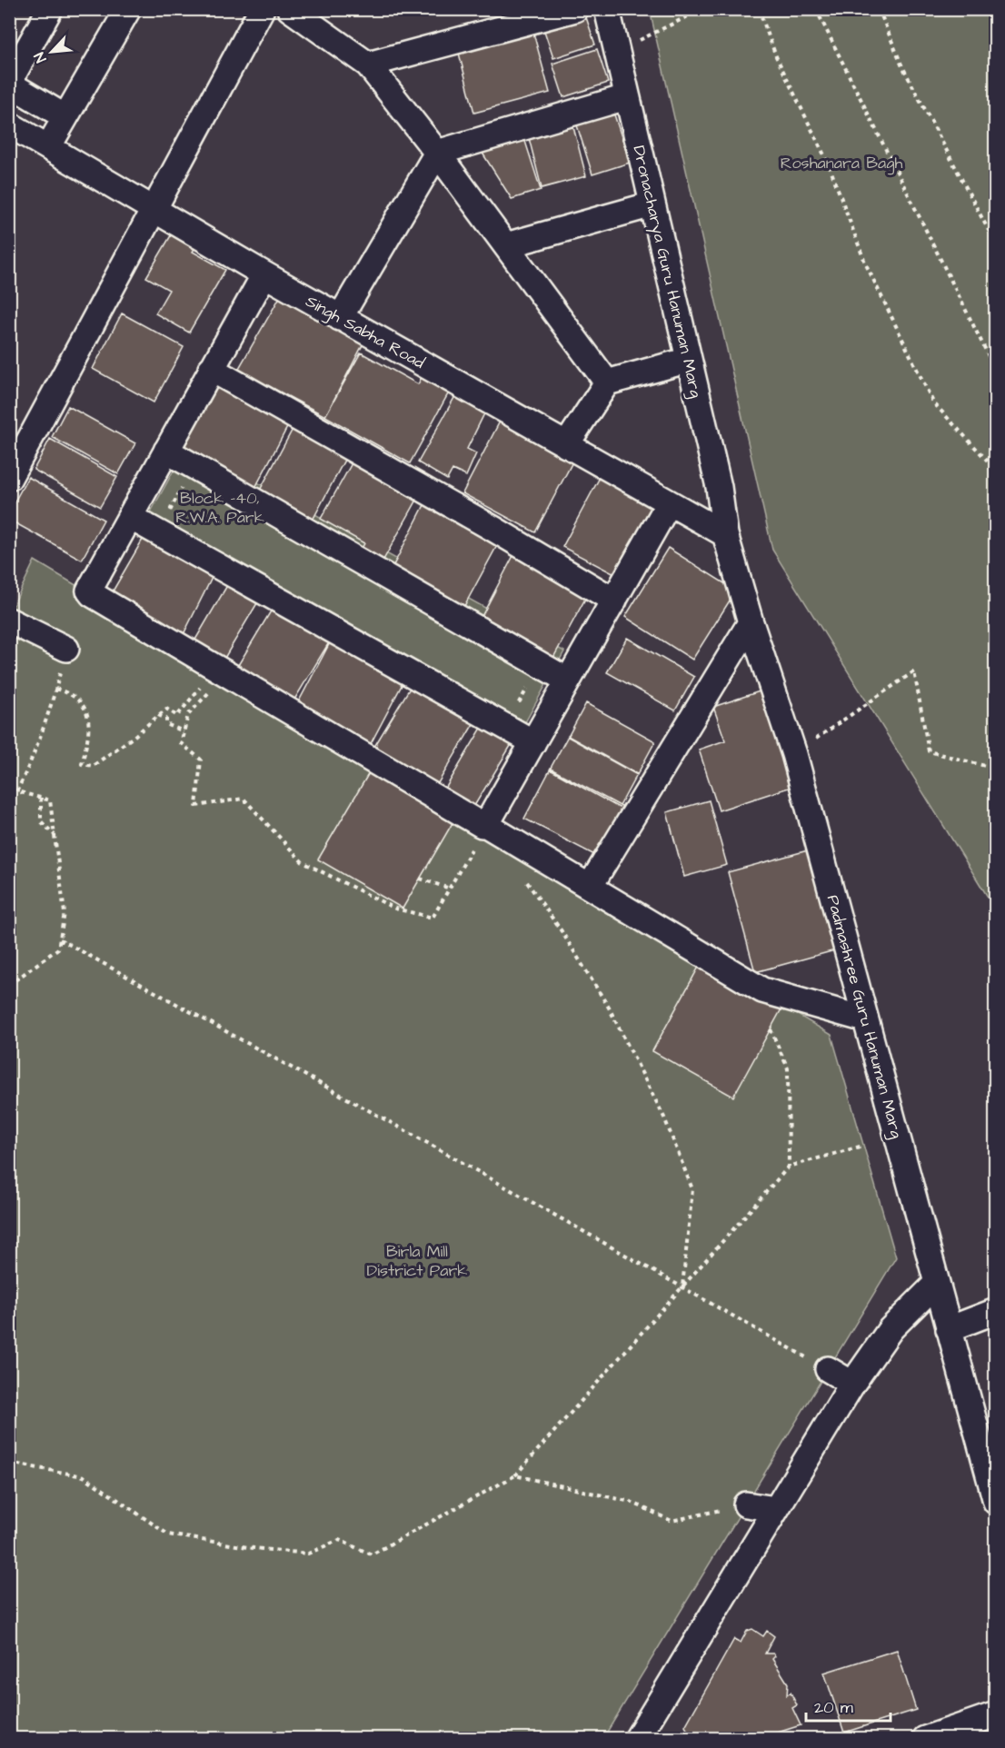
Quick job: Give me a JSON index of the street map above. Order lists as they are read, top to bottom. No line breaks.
{"streets":{"street":["Dronacharya Guru Hanuman Marg","Singh Sabha Road","Padmashree Guru Hanuman Marg"]},"crossings":[["Dronacharya Guru Hanuman Marg","Singh Sabha Road"],["Dronacharya Guru Hanuman Marg","Padmashree Guru Hanuman Marg"],["Singh Sabha Road","Padmashree Guru Hanuman Marg"]],"parks":["Roshanara Bagh","Block -40, R.W.A. Park","Birla Mill District Park"],"scale_bar":"20 m","north":"bottom left"}
